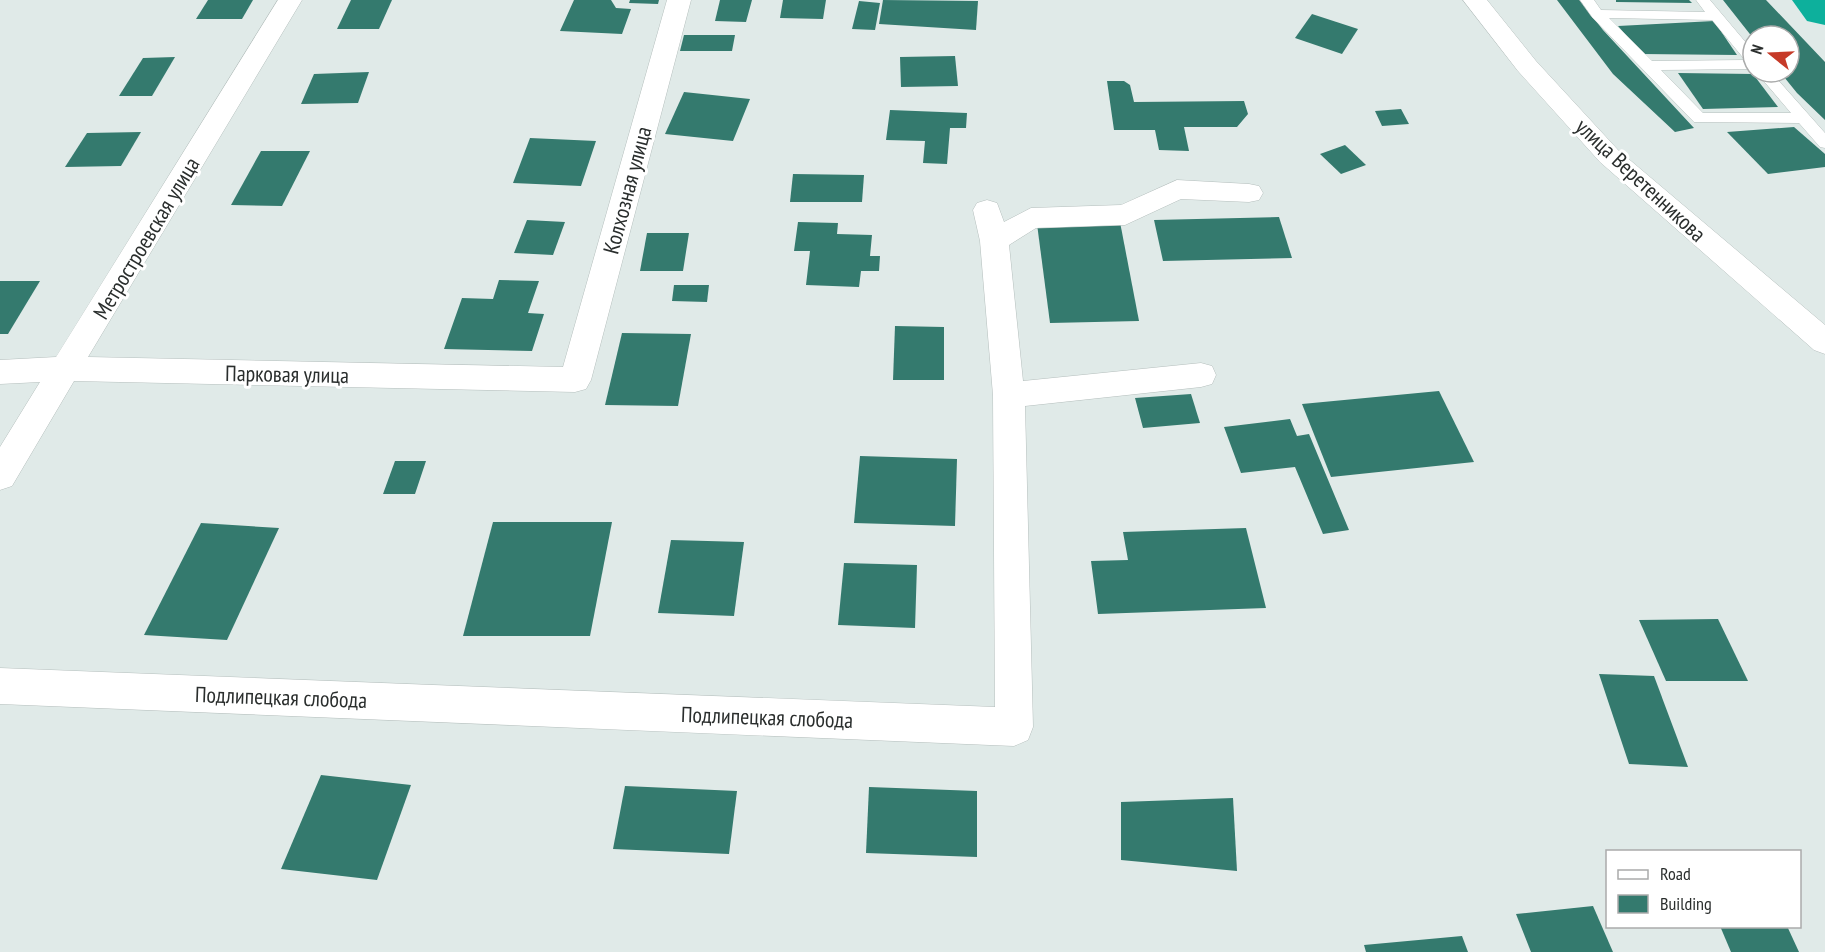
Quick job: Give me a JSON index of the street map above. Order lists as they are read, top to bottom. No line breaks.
{"streets":{"street":["улица Веретенникова","Колхозная улица","Метростроевская улица","Парковая улица","Подлипецкая слобода"]},"crossings":[["Колхозная улица","Парковая улица"],["Метростроевская улица","Парковая улица"]],"legend":["Road","Building"],"north":"left"}
